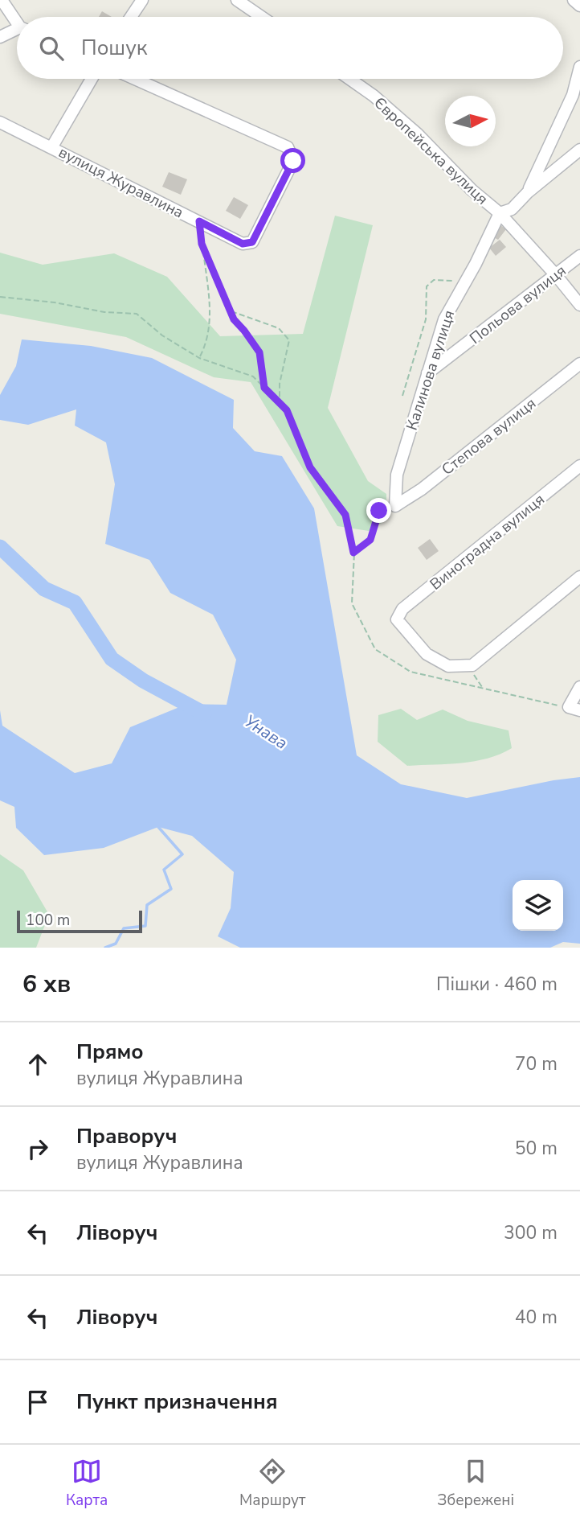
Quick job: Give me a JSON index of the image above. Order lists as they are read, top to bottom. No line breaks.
{"streets":{"street":["Європейська вулиця","вулиця Журавлина","Польова вулиця","Калинова вулиця","Степова вулиця","Виноградна вулиця"]},"crossings":[["Європейська вулиця","Польова вулиця"],["Європейська вулиця","Калинова вулиця"],["Польова вулиця","Калинова вулиця"],["Калинова вулиця","Степова вулиця"]],"water":["Унава"],"scale_bar":"100 m","north":"right","page":{"search":"Пошук","scale":"100 m","heading":["6 хв","Пішки · 460 m"],"list":[["Прямо","вулиця Журавлина","70 m"],["Праворуч","вулиця Журавлина","50 m"],["Ліворуч","300 m"],["Ліворуч","40 m"],"Пункт призначення"],"nav":["Карта","Маршрут","Збережені"]}}
